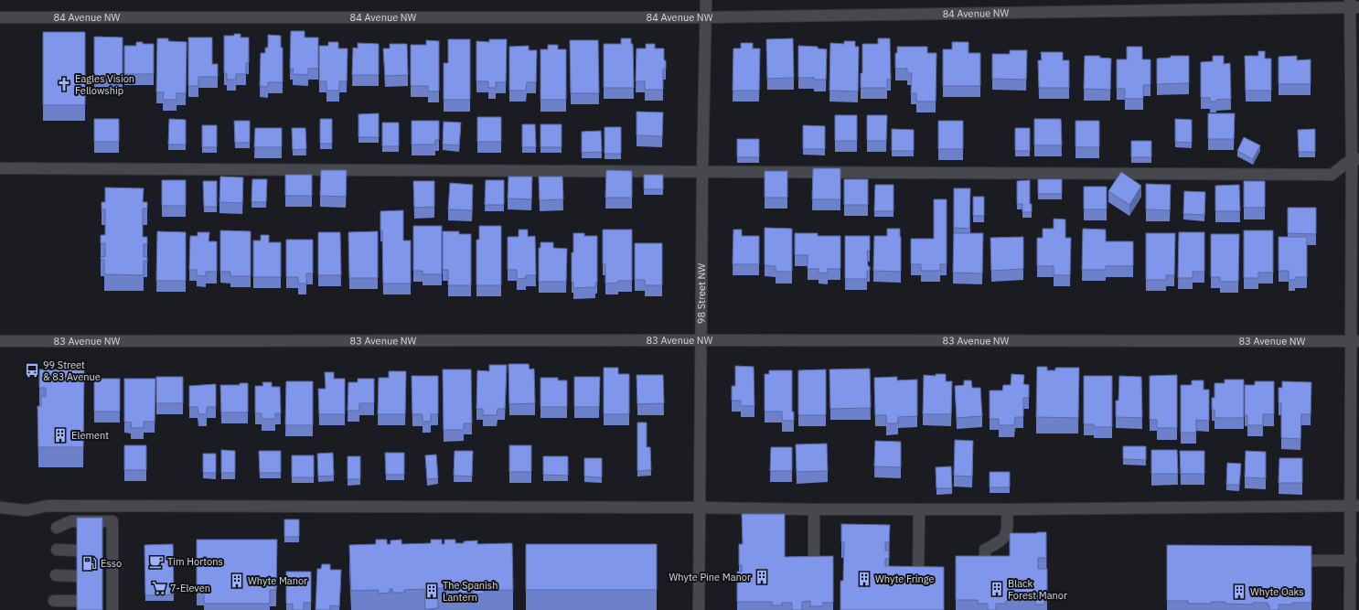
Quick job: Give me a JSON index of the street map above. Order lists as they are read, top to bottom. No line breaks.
{"streets":{"street":["84 Avenue NW","98 Street NW","83 Avenue NW"]},"crossings":[["84 Avenue NW","98 Street NW"],["98 Street NW","83 Avenue NW"]],"places":{"church":["Eagles Vision Fellowship"],"bus stop":["99 Street & 83 Avenue"],"building":["Element","Whyte Pine Manor","Whyte Fringe","Whyte Manor","Black Forest Manor","The Spanish Lantern","Whyte Oaks"],"cafe":["Tim Hortons"],"fuel station":["Esso"],"supermarket":["7-Eleven"]}}
